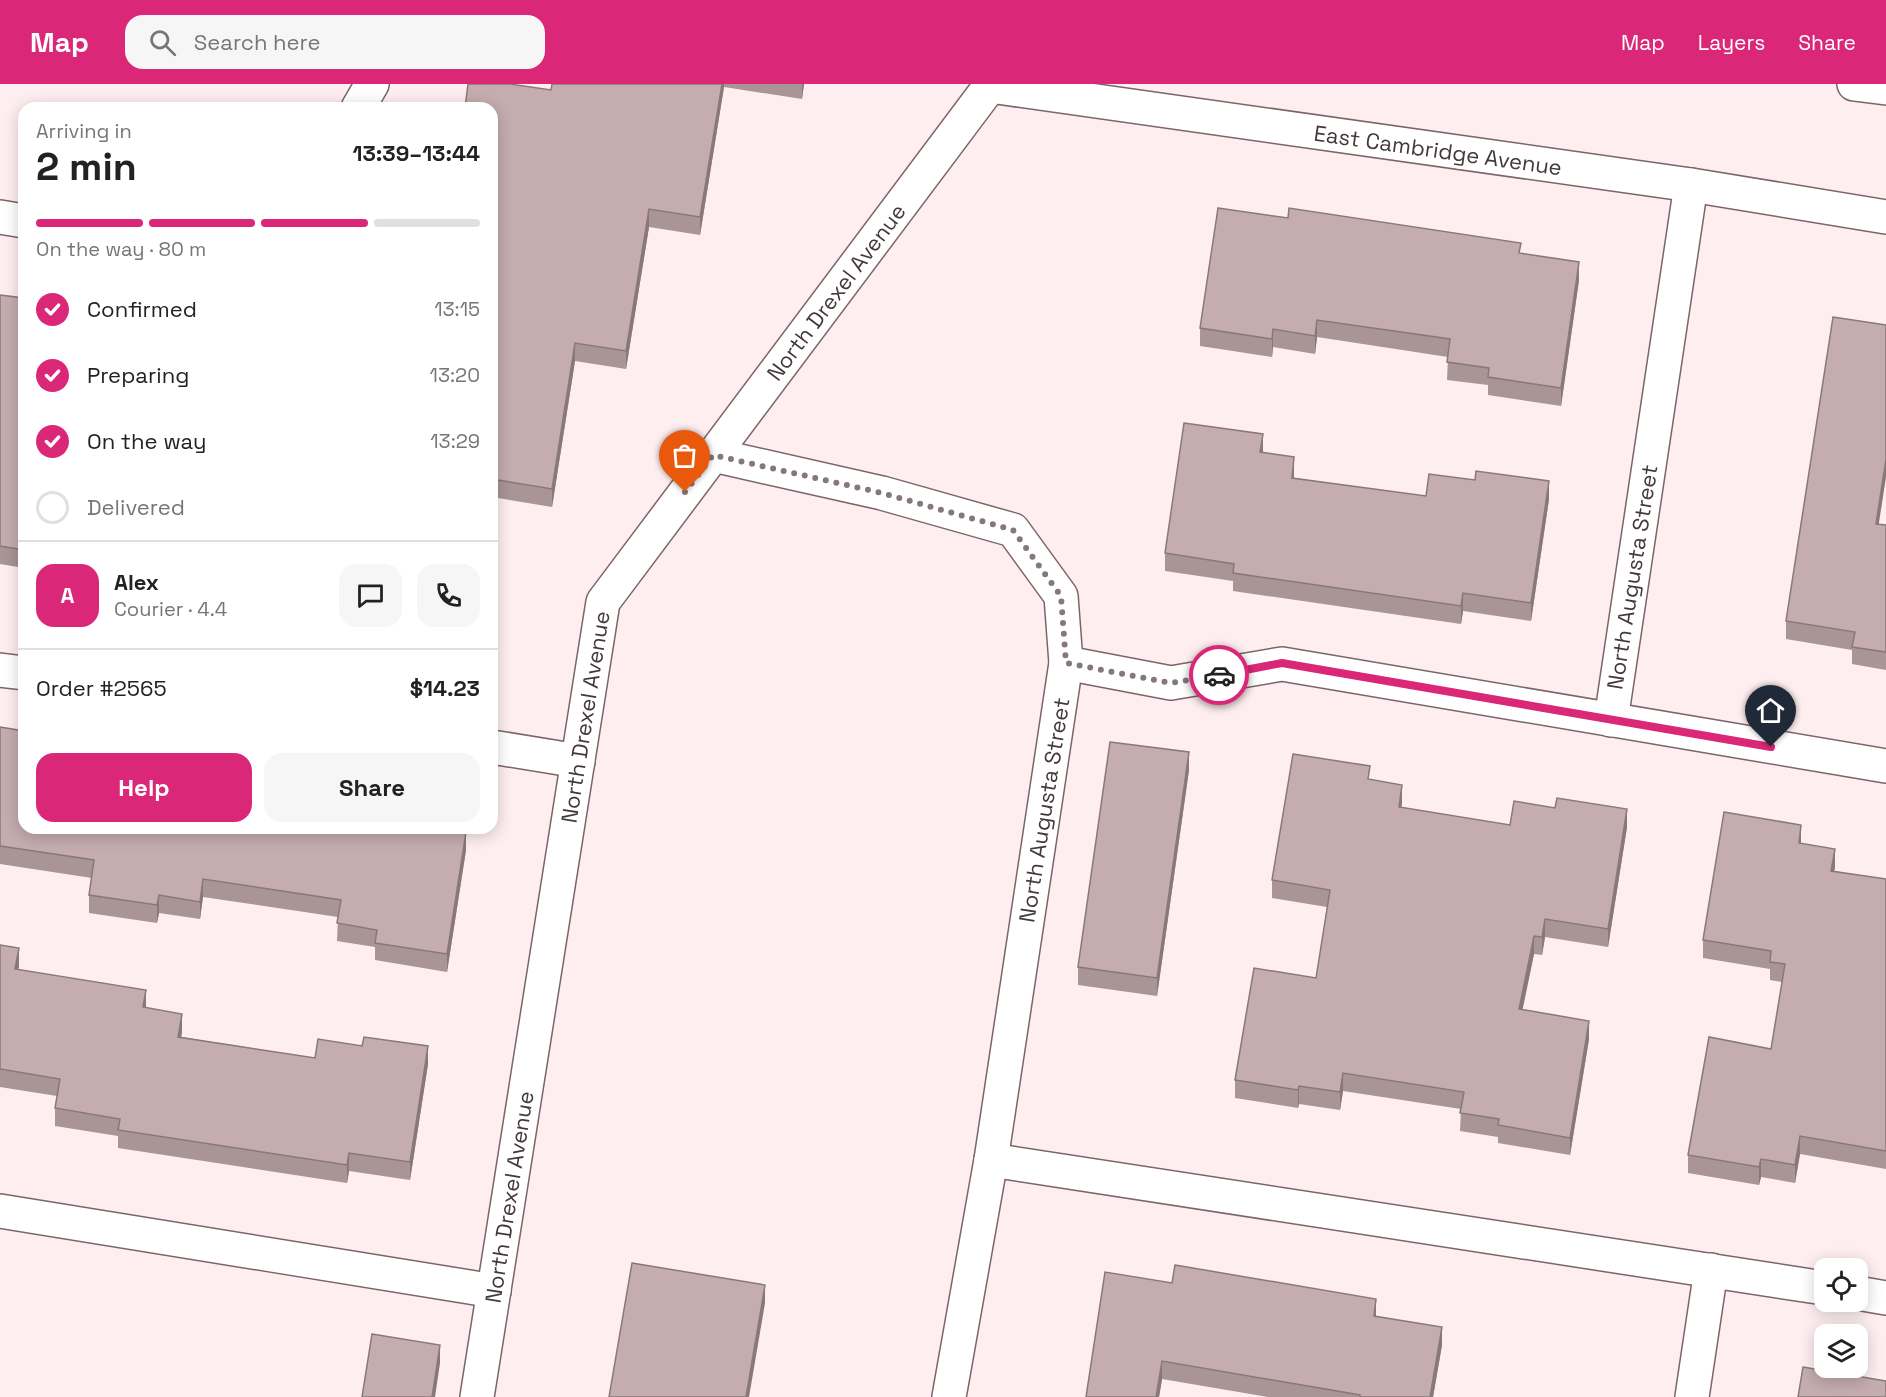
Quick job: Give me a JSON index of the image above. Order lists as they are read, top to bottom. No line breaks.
{"streets":{"street":["East Cambridge Avenue","North Drexel Avenue","North Augusta Street"]},"crossings":[["East Cambridge Avenue","North Drexel Avenue"],["East Cambridge Avenue","North Augusta Street"]],"page":{"header":"Map","search":"Search here","nav":["Map","Layers","Share"],"heading":["2 min","Arriving in","13:39–13:44"],"panel":["Alex","Courier · 4.4","Order #2565","$14.23"],"bar":"On the way · 80 m","list":[["Confirmed","13:15"],["Preparing","13:20"],["On the way","13:29"],"Delivered"],"round":"A","buttons":["Help","Share"]}}
